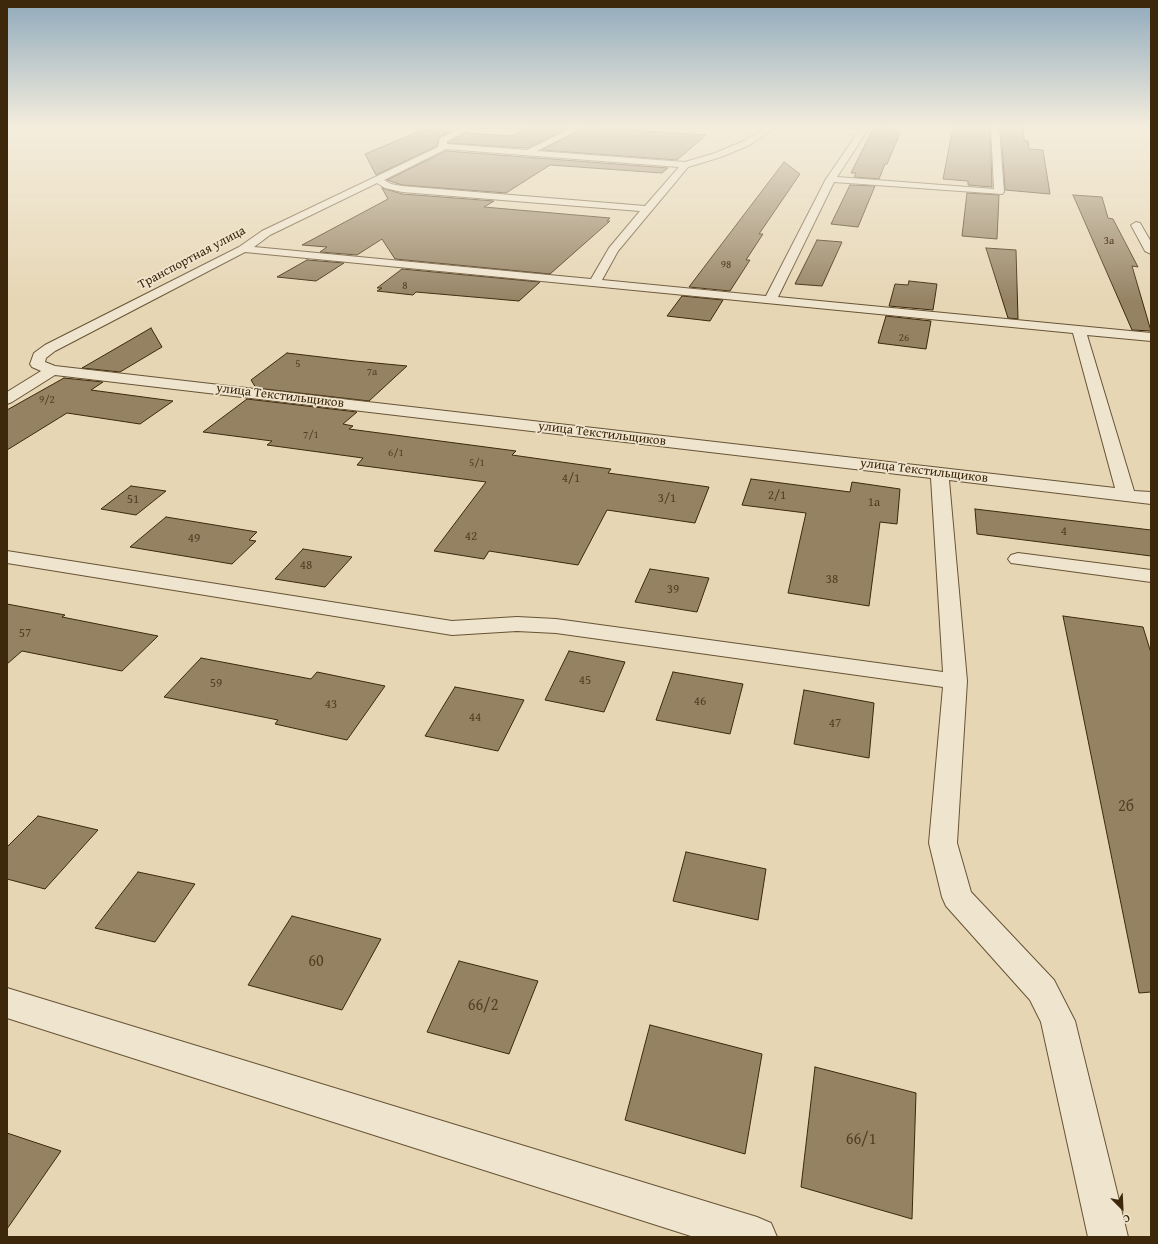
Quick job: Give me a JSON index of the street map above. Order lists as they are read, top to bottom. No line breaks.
{"streets":{"street":["Транспортная улица","улица Текстильщиков"]},"crossings":[["Транспортная улица","улица Текстильщиков"]],"house_numbers":["3а","98","8","26","5","7а","9/2","7/1","6/1","5/1","4/1","2/1","3/1","51","1а","4","42","49","48","38","39","57","45","59","46","43","44","47","2б","60","66/2","66/1"],"north":"bottom right"}
